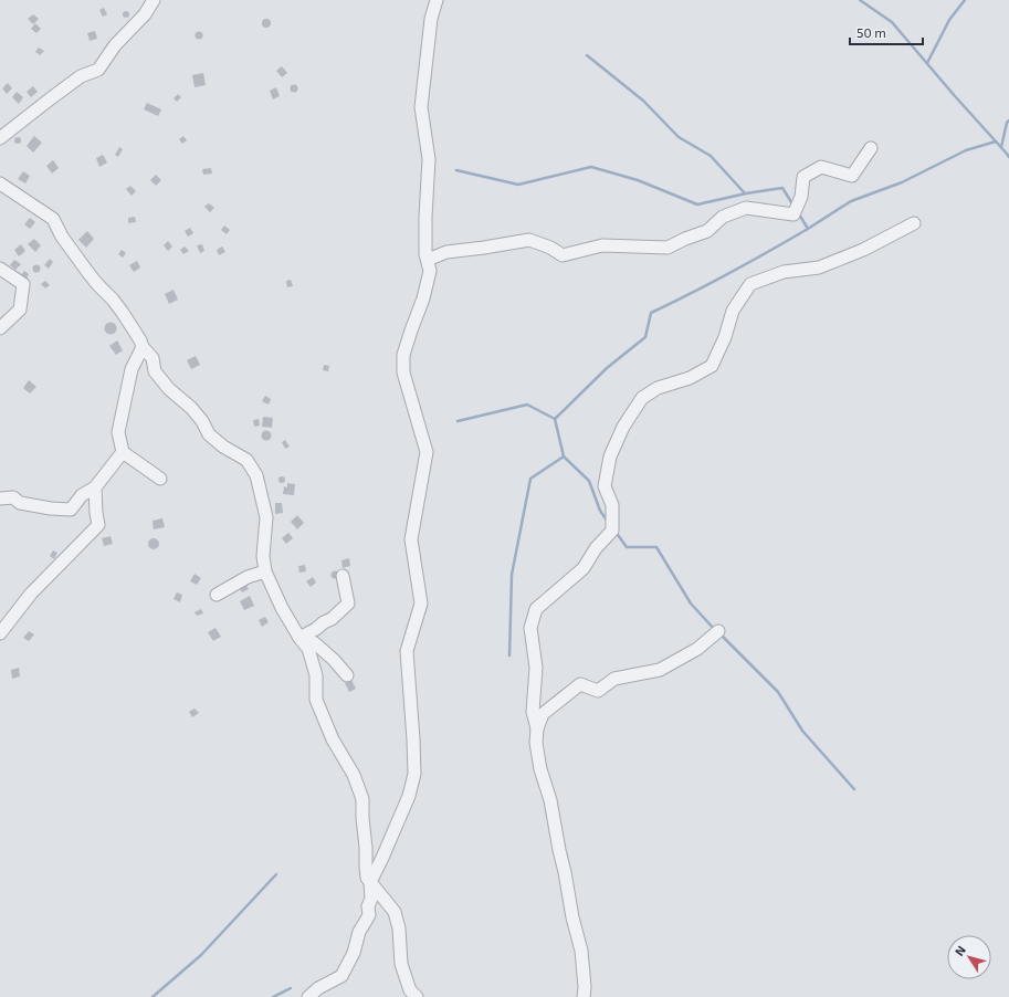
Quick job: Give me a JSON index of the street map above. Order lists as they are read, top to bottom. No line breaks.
{"scale_bar":"50 m","north":"top left"}
